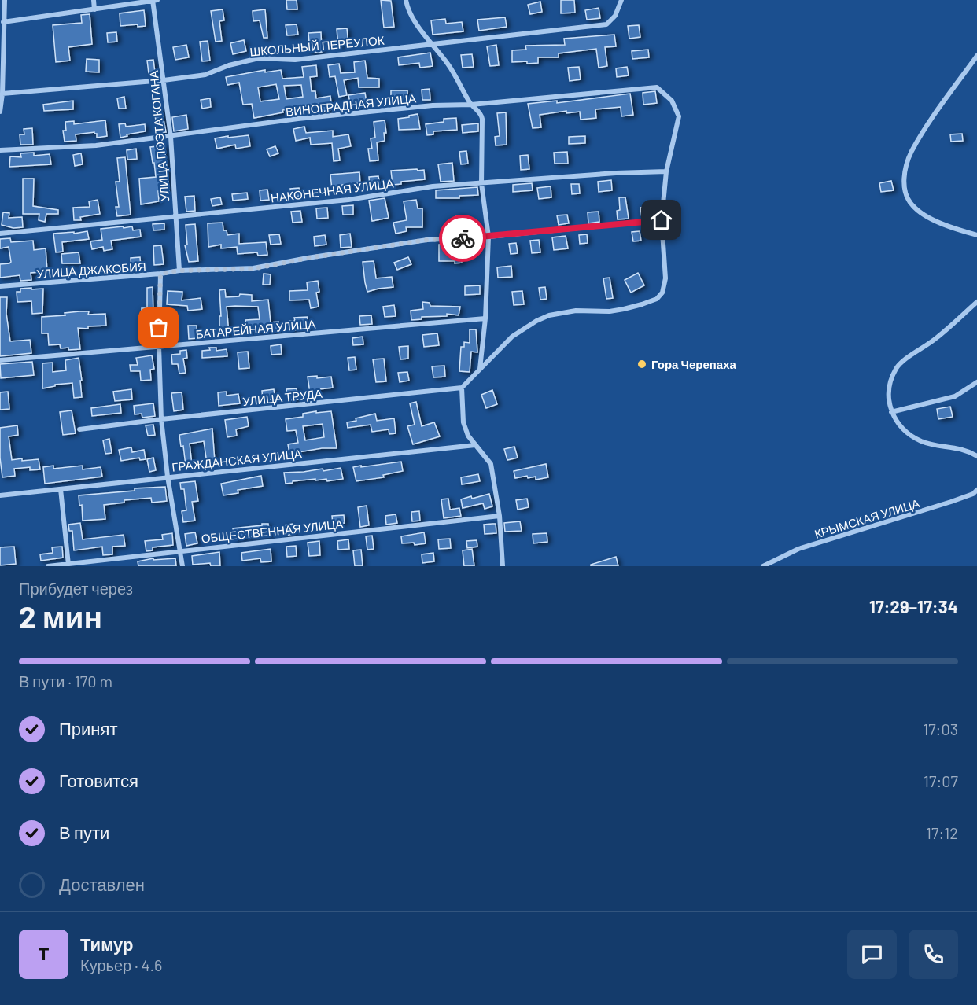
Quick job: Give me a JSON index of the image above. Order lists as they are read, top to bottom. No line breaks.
{"streets":{"street":["ШКОЛЬНЫЙ ПЕРЕУЛОК","ВИНОГРАДНАЯ УЛИЦА","УЛИЦА ПОЭТА КОГАНА","НАКОНЕЧНАЯ УЛИЦА","УЛИЦА ДЖАКОБИЯ","БАТАРЕЙНАЯ УЛИЦА","УЛИЦА ТРУДА","ГРАЖДАНСКАЯ УЛИЦА","КРЫМСКАЯ УЛИЦА","ОБЩЕСТВЕННАЯ УЛИЦА"]},"crossings":[["ШКОЛЬНЫЙ ПЕРЕУЛОК","УЛИЦА ПОЭТА КОГАНА"],["ВИНОГРАДНАЯ УЛИЦА","УЛИЦА ПОЭТА КОГАНА"],["ВИНОГРАДНАЯ УЛИЦА","НАКОНЕЧНАЯ УЛИЦА"],["УЛИЦА ПОЭТА КОГАНА","НАКОНЕЧНАЯ УЛИЦА"],["УЛИЦА ПОЭТА КОГАНА","УЛИЦА ДЖАКОБИЯ"]],"places":["Гора Черепаха"],"page":{"heading":["2 мин","Прибудет через","17:29–17:34"],"panel":["Тимур","Курьер · 4.6"],"bar":"В пути · 170 m","list":[["Принят","17:03"],["Готовится","17:07"],["В пути","17:12"],"Доставлен"],"round":"Т"}}
